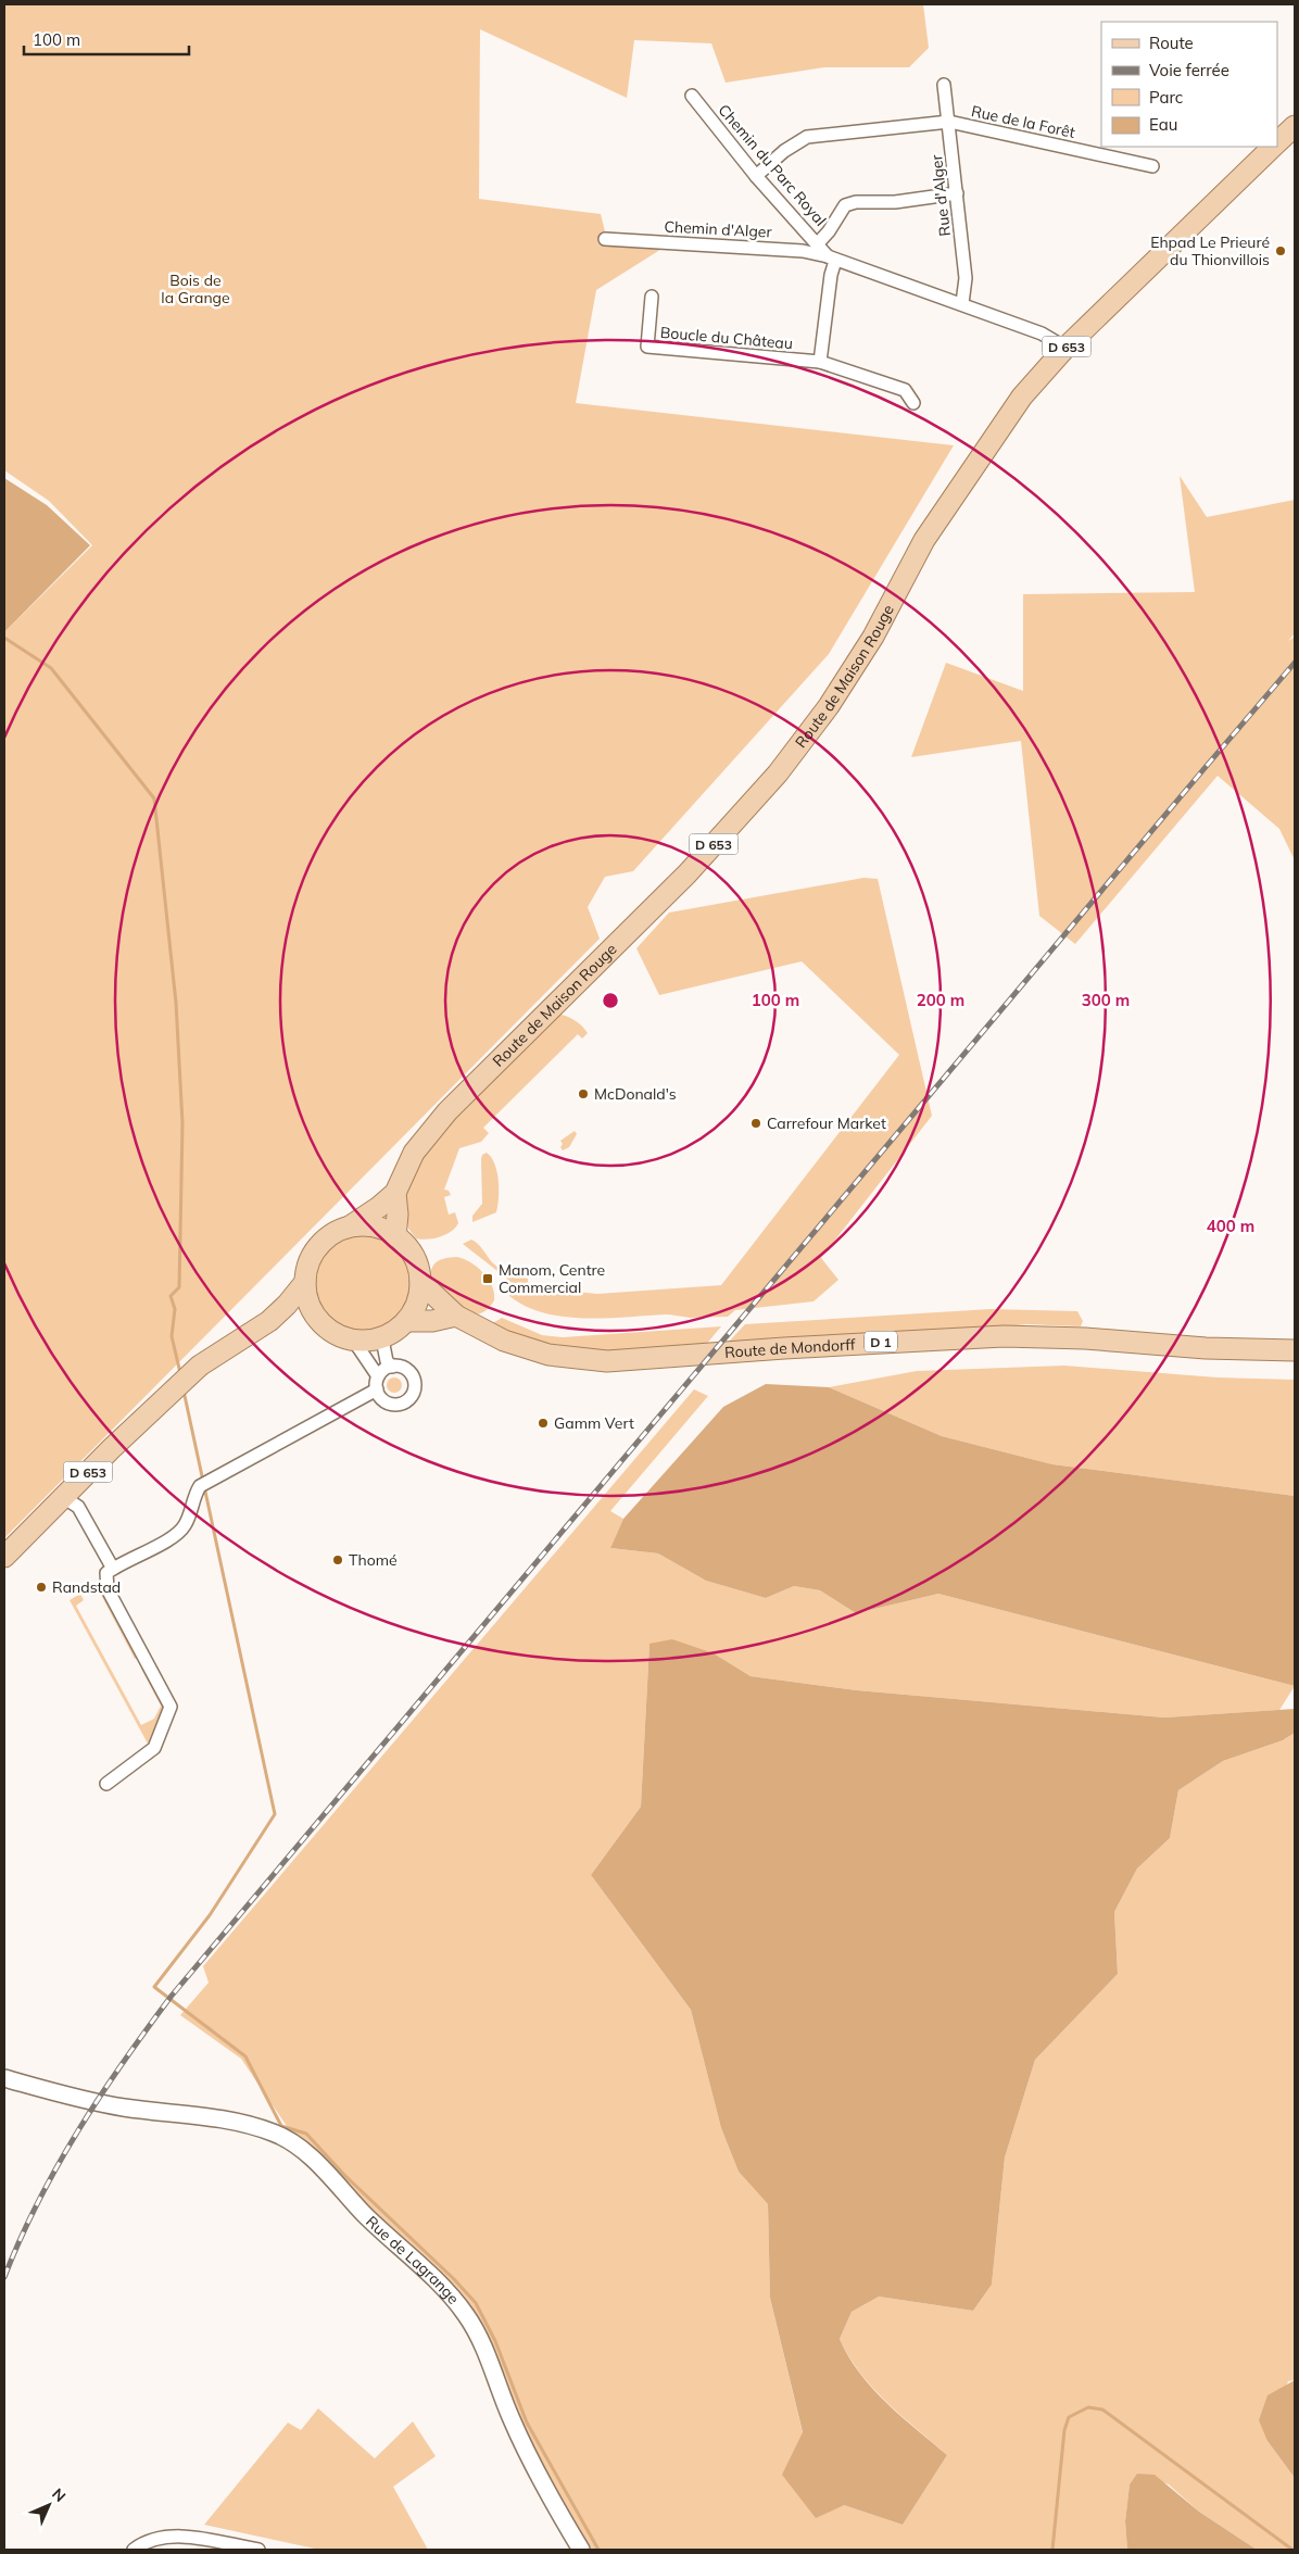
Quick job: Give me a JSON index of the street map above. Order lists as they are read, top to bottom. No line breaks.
{"streets":{"main road":["D 653","Route de Maison Rouge","D 1","Route de Mondorff"],"street":["Rue de la Forêt","Chemin du Parc Royal","Rue d'Alger","Chemin d'Alger","Boucle du Château","Rue de Lagrange"]},"crossings":[["Rue de la Forêt","Chemin du Parc Royal"],["Rue de la Forêt","Rue d'Alger"],["Chemin du Parc Royal","Chemin d'Alger"],["D 1","Route de Mondorff"]],"parks":["Bois de la Grange"],"places":{"other":["Ehpad Le Prieuré du Thionvillois","McDonald's","Carrefour Market","Gamm Vert","Thomé","Randstad"],"transit":["Manom, Centre Commercial"]},"legend":["Route","Voie ferrée","Parc","Eau"],"scale_bar":"100 m","north":"top right","rings":["100 m","200 m","300 m","400 m"]}
